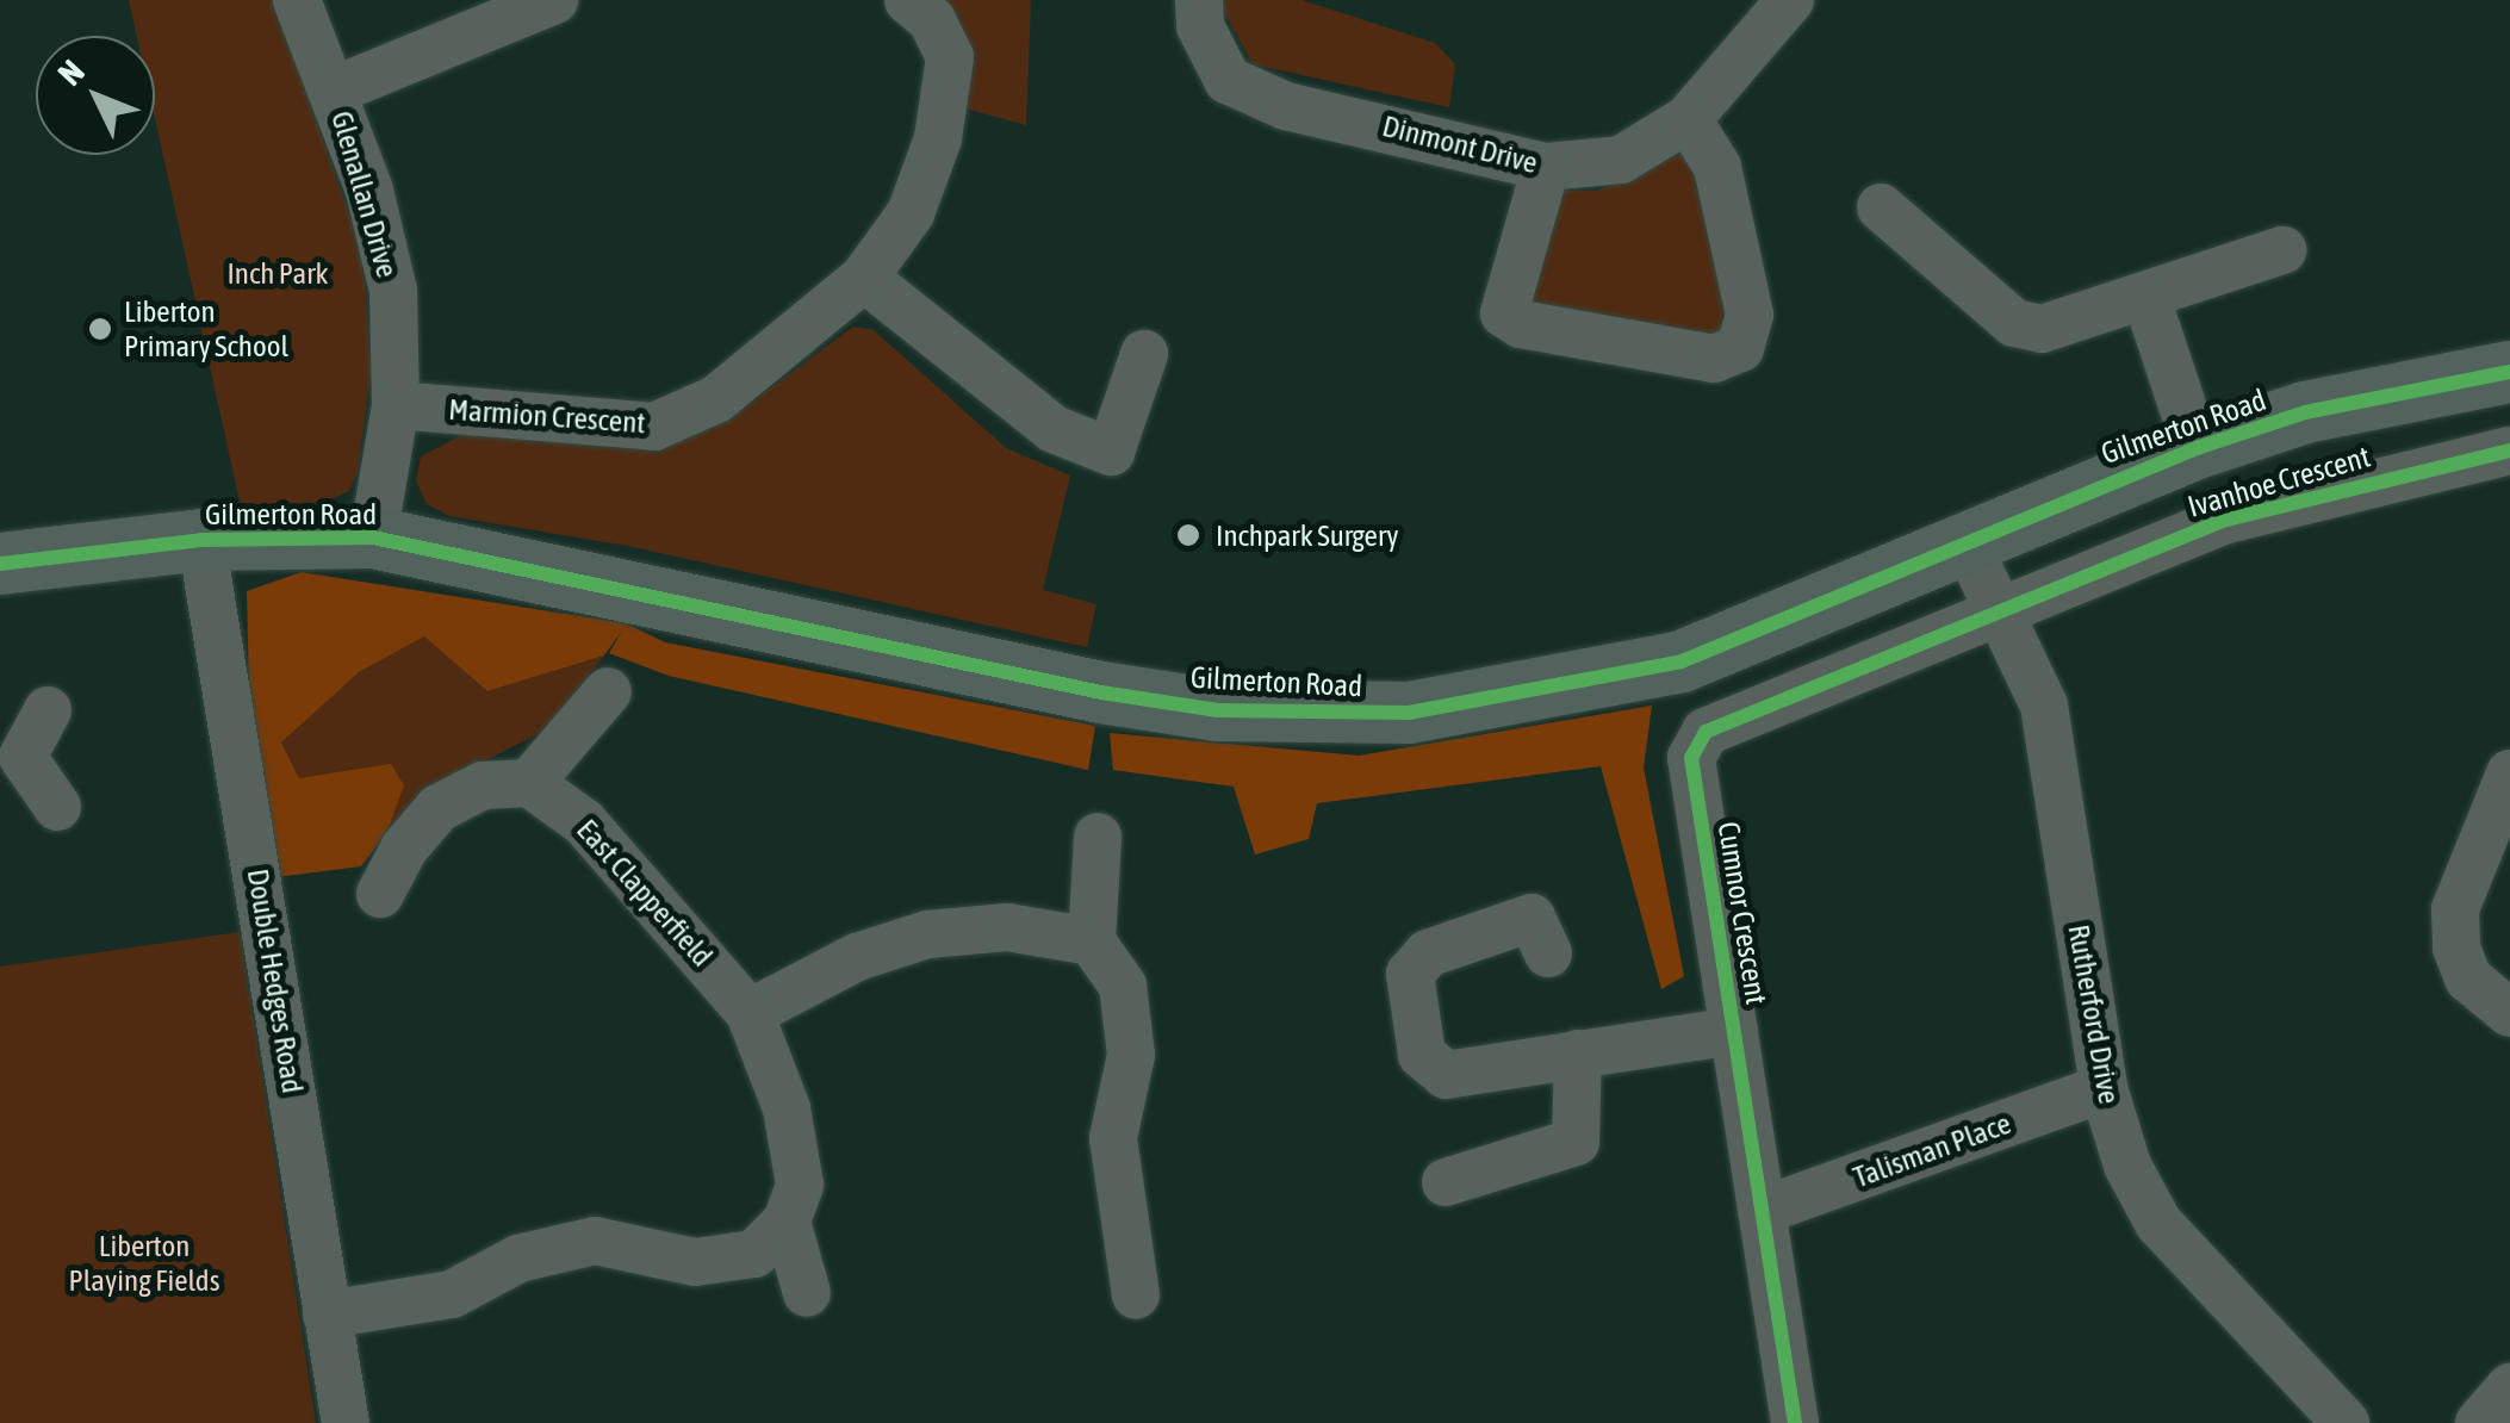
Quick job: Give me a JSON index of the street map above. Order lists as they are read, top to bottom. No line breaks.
{"streets":{"main road":["Gilmerton Road"],"street":["Dinmont Drive","Glenallan Drive","Marmion Crescent","Ivanhoe Crescent","East Clapperfield","Cumnor Crescent","Double Hedges Road","Rutherford Drive","Talisman Place"]},"crossings":[["Glenallan Drive","Marmion Crescent"],["Glenallan Drive","Gilmerton Road"],["Gilmerton Road","Double Hedges Road"],["Gilmerton Road","Rutherford Drive"],["Ivanhoe Crescent","Cumnor Crescent"],["Ivanhoe Crescent","Rutherford Drive"],["Cumnor Crescent","Rutherford Drive"],["Cumnor Crescent","Talisman Place"],["Rutherford Drive","Talisman Place"]],"parks":["Inch Park","Liberton Playing Fields"],"places":["Liberton Primary School","Inchpark Surgery"],"north":"top left"}
